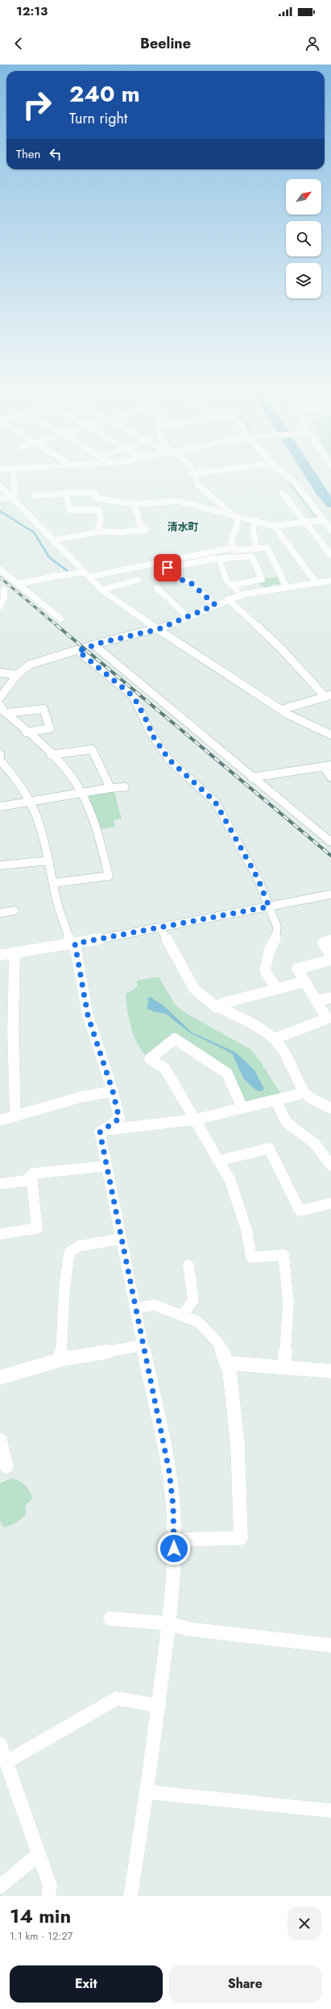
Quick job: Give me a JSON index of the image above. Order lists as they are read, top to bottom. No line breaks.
{"districts":["清水町"],"north":"top right","page":{"status":"12:13","header":"Beeline","turn":["240 m","Turn right"],"then":"Then","heading":["14 min","1.1 km · 12:27"],"buttons":["Exit","Share"]}}
